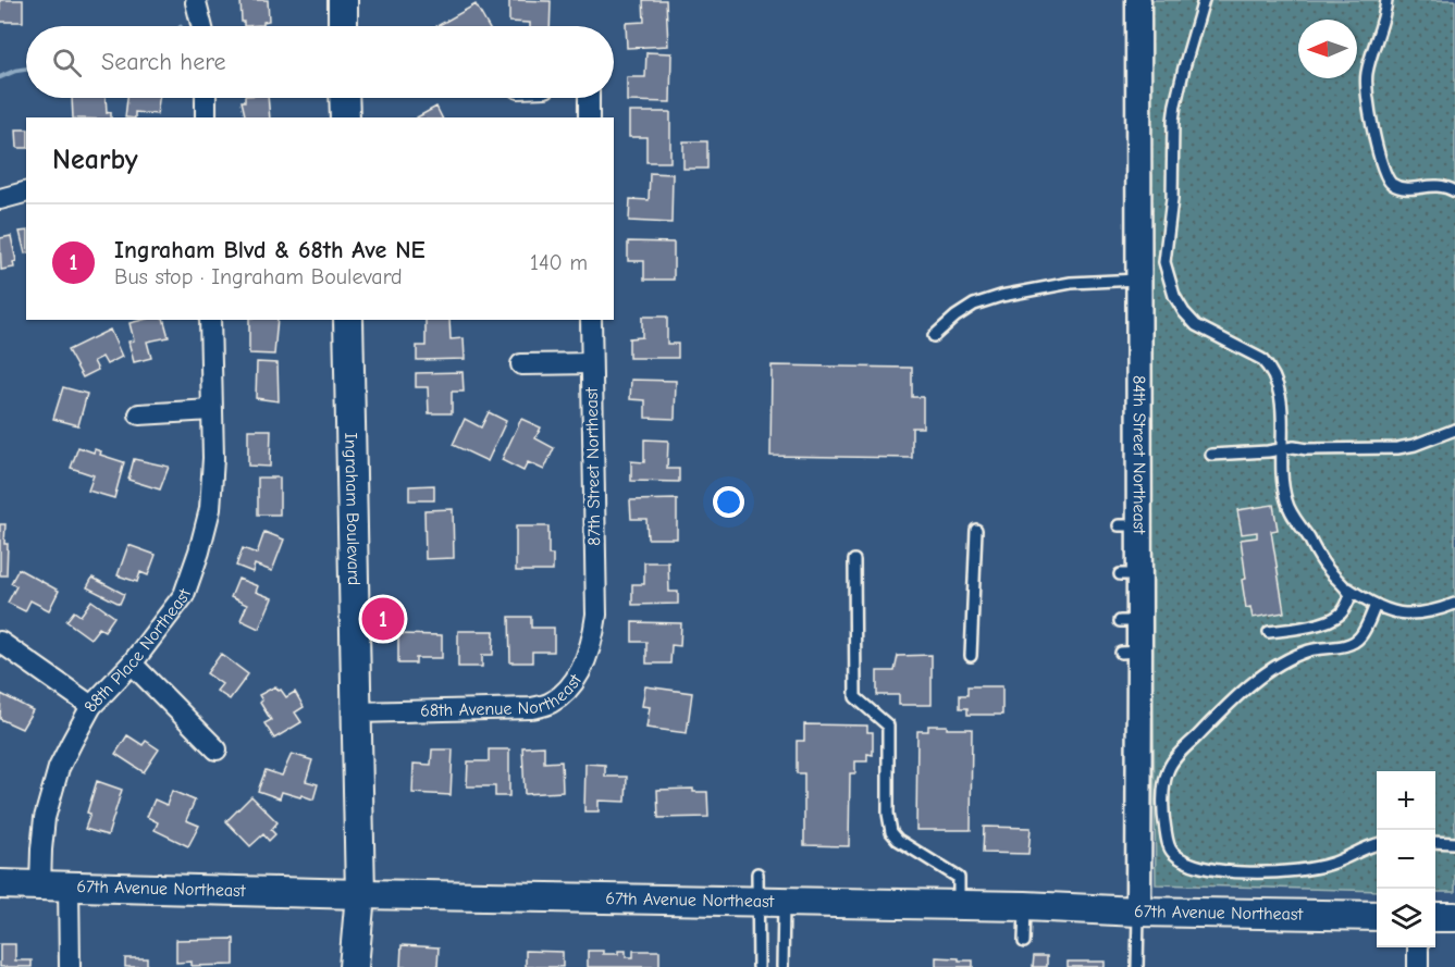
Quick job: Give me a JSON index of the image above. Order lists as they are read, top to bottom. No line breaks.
{"streets":{"main road":["Ingraham Boulevard","67th Avenue Northeast"],"street":["84th Street Northeast","87th Street Northeast","88th Place Northeast","68th Avenue Northeast"]},"crossings":[["84th Street Northeast","67th Avenue Northeast"],["87th Street Northeast","68th Avenue Northeast"],["Ingraham Boulevard","68th Avenue Northeast"],["Ingraham Boulevard","67th Avenue Northeast"],["88th Place Northeast","67th Avenue Northeast"]],"north":"left","page":{"search":"Search here","heading":"Nearby","list":[{"mark":"1","name":"Ingraham Blvd & 68th Ave NE","note":"Bus stop · Ingraham Boulevard","value":"140 m"}],"pins":"1","map_buttons":["+","−"]}}
